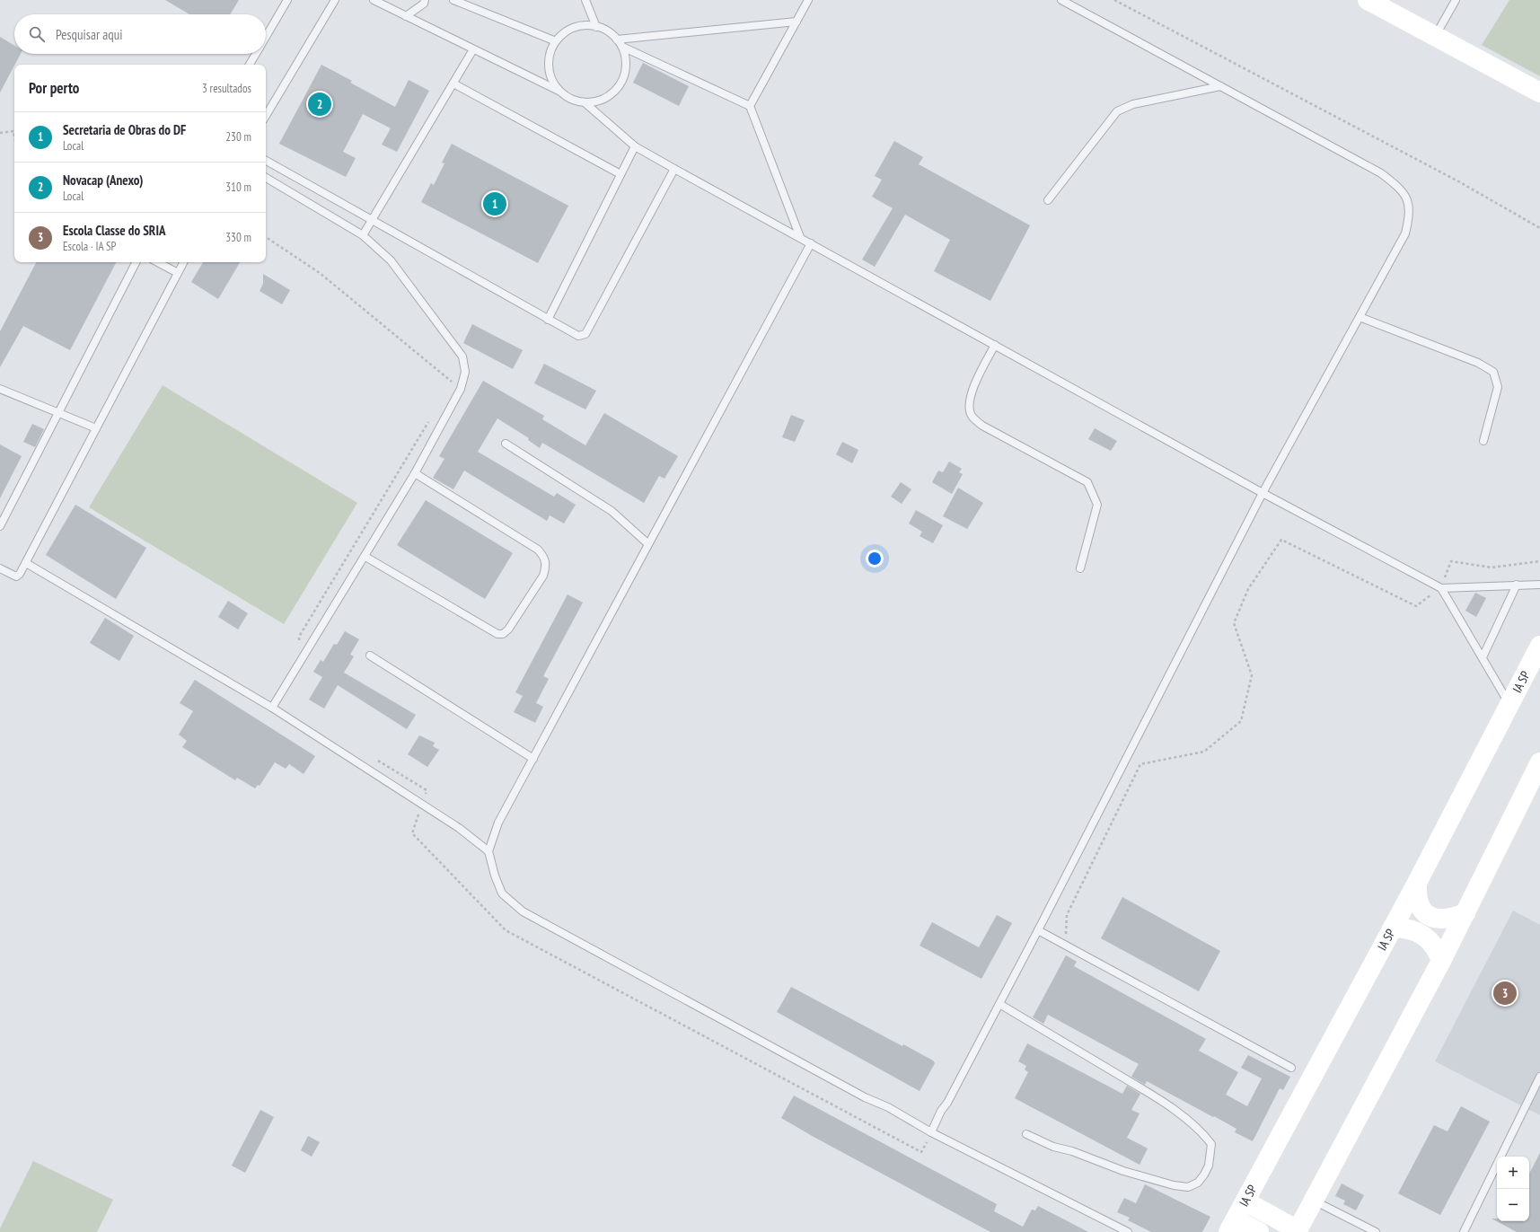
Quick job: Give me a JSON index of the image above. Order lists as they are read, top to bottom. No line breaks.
{"streets":{"street":["IA SP"]},"page":{"search":"Pesquisar aqui","heading":["Por perto","3 resultados"],"pins":["2","1","3"],"list":[{"mark":"1","name":"Secretaria de Obras do DF","note":"Local","value":"230 m"},{"mark":"2","name":"Novacap (Anexo)","note":"Local","value":"310 m"},{"mark":"3","name":"Escola Classe do SRIA","note":"Escola · IA SP","value":"330 m"}],"map_buttons":["+","−"]}}
